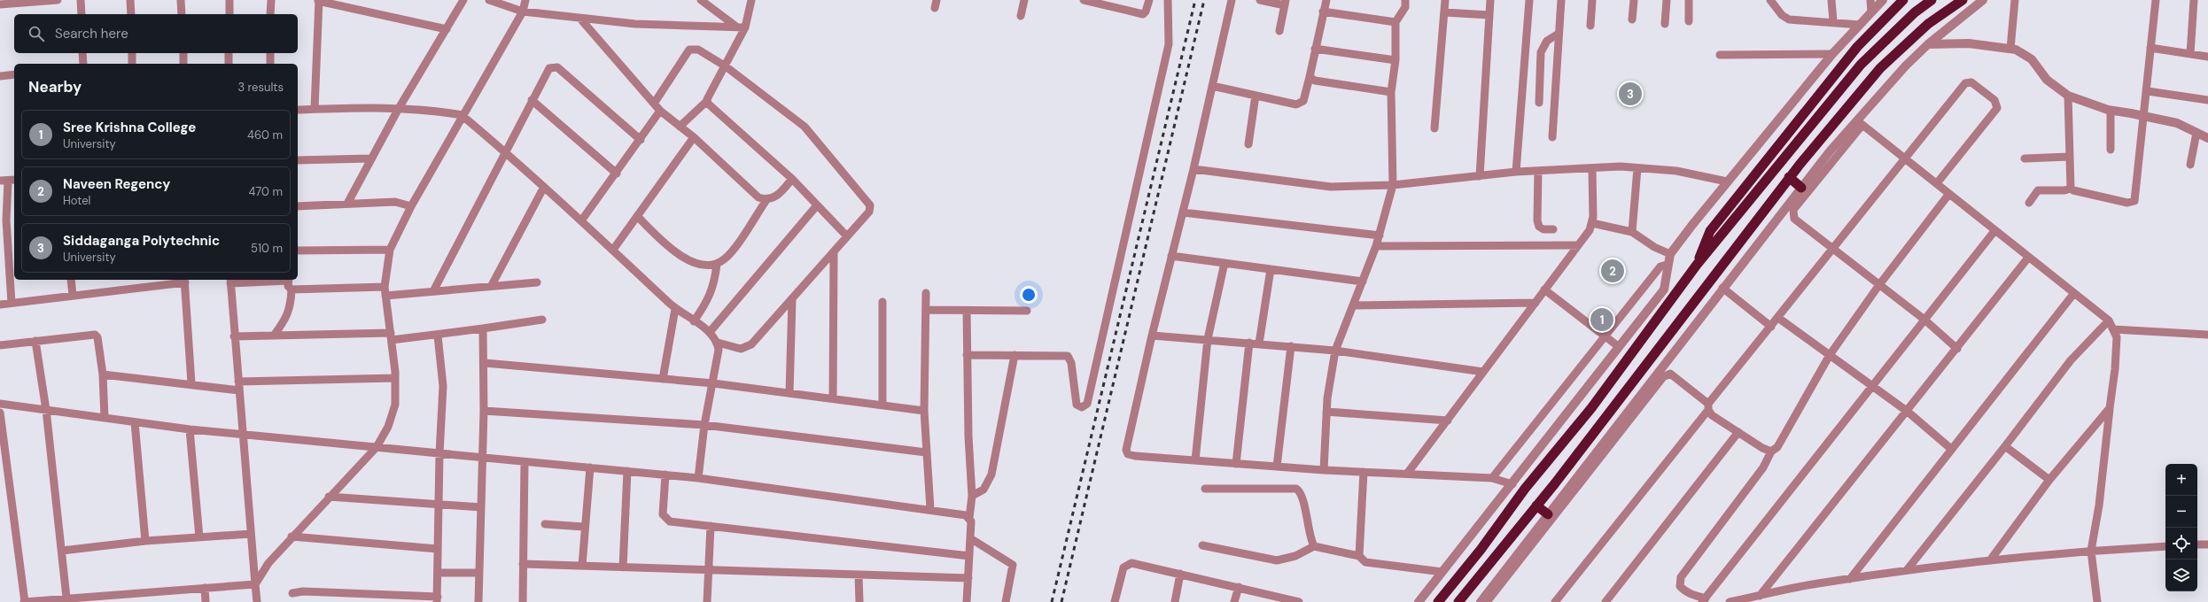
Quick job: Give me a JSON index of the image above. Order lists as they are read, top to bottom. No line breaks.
{"page":{"search":"Search here","heading":["Nearby","3 results"],"pins":["3","2","1"],"list":[{"mark":"1","name":"Sree Krishna College","note":"University","value":"460 m"},{"mark":"2","name":"Naveen Regency","note":"Hotel","value":"470 m"},{"mark":"3","name":"Siddaganga Polytechnic","note":"University","value":"510 m"}],"map_buttons":["+","−"]}}
